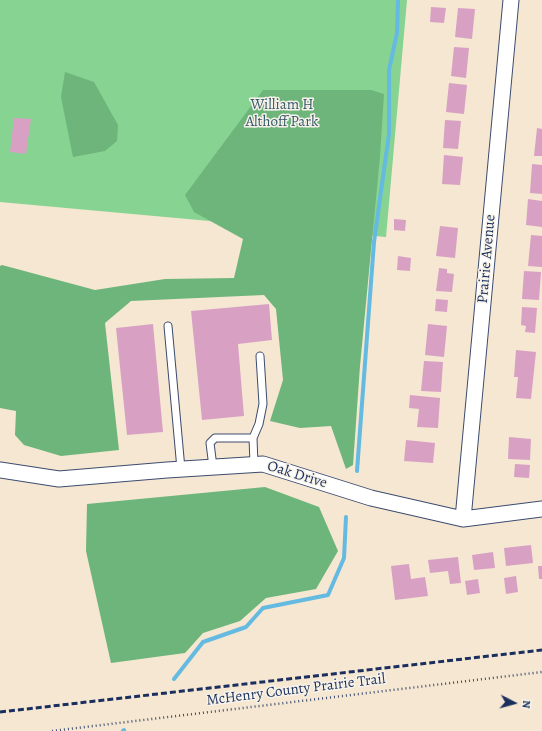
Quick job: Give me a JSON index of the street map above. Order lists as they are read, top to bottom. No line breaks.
{"streets":{"street":["Prairie Avenue","Oak Drive"],"path":["McHenry County Prairie Trail"]},"crossings":[["Prairie Avenue","Oak Drive"]],"parks":["William H Althoff Park"],"north":"right"}
